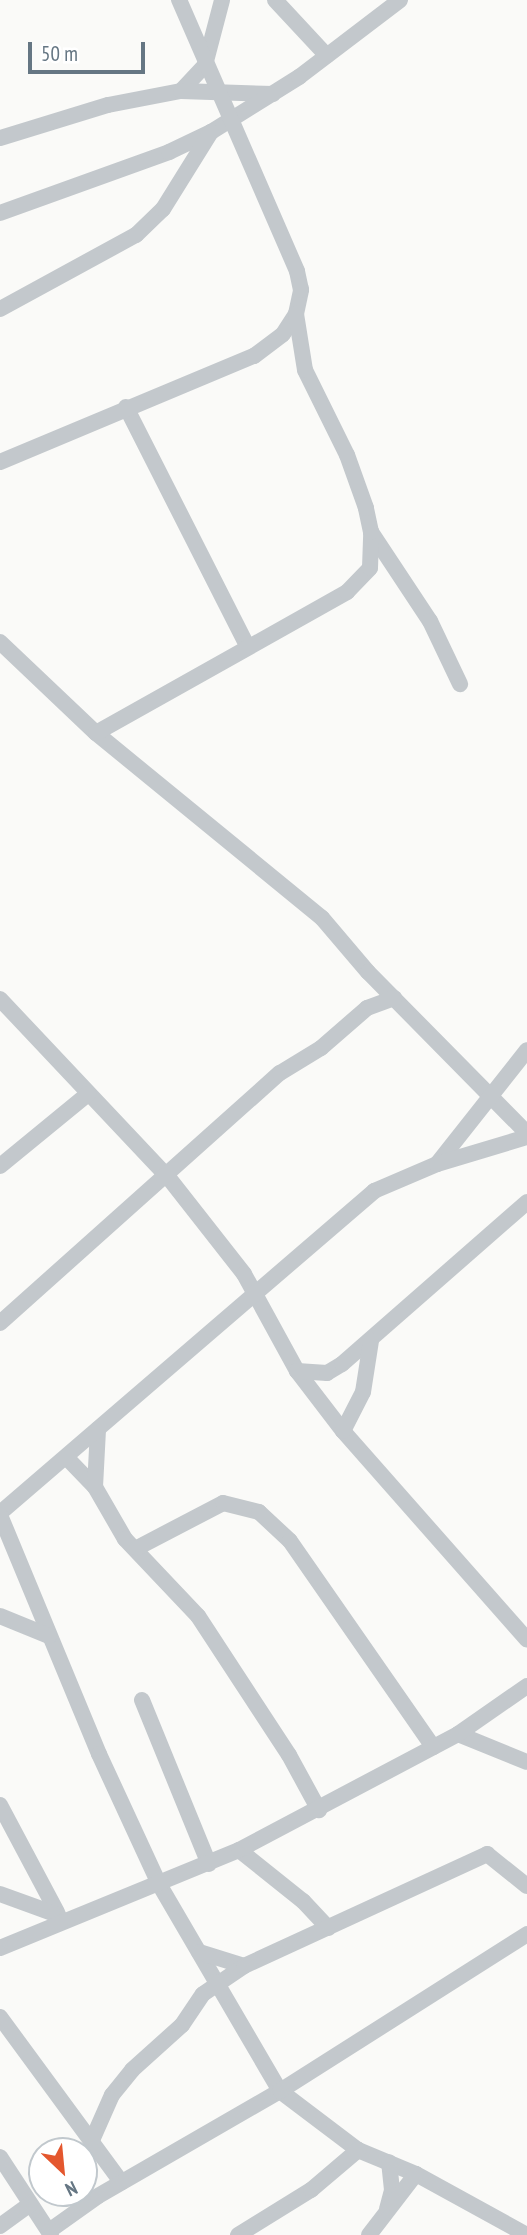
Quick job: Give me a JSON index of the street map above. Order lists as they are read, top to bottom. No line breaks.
{"scale_bar":"50 m","north":"bottom right"}
